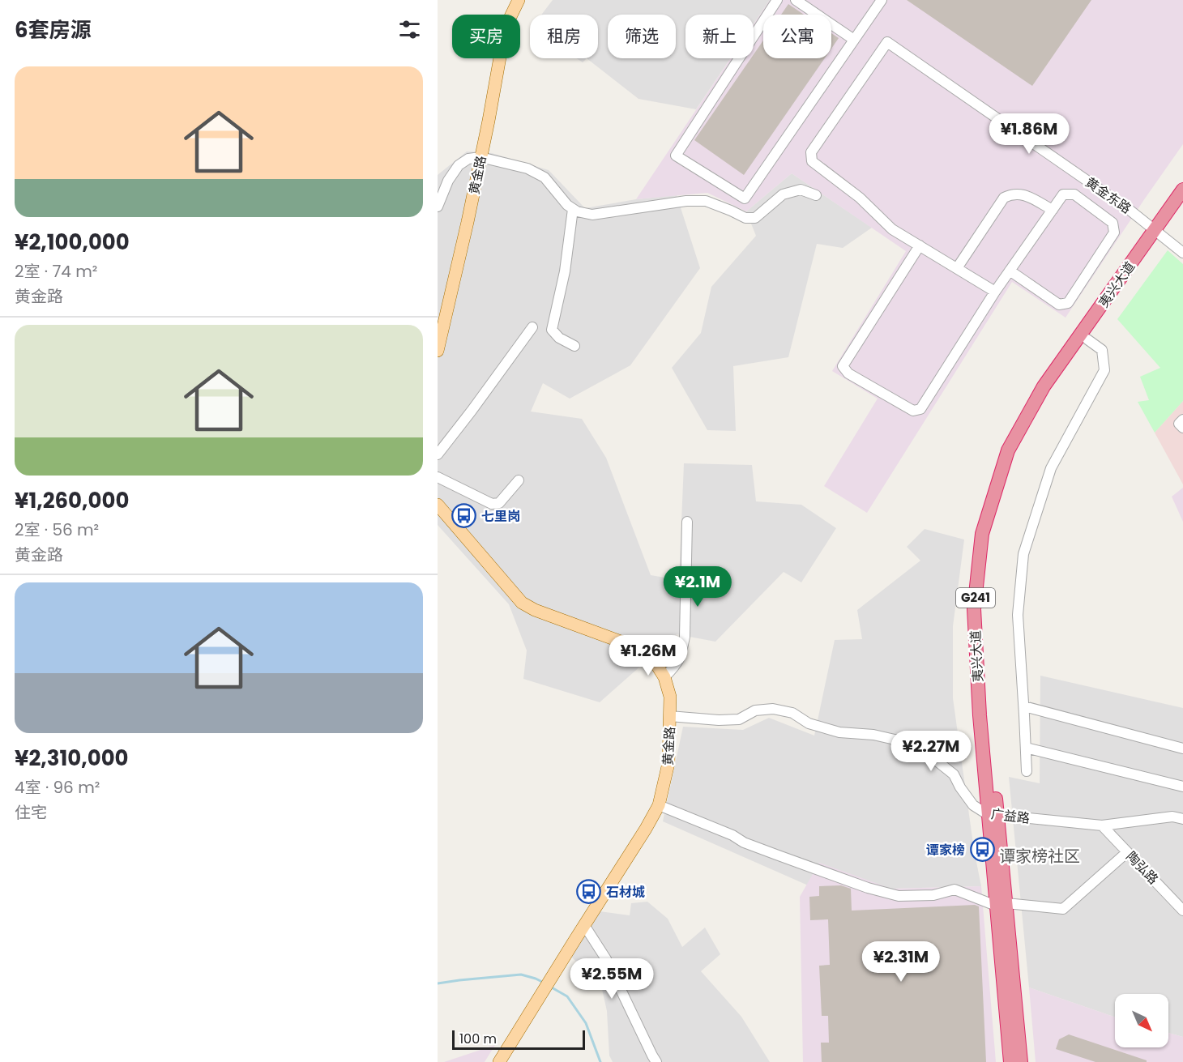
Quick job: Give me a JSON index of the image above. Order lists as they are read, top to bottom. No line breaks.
{"streets":{"highway":["夷兴大道","G241"],"main road":["黄金路"],"street":["黄金东路","广益路","陶弘路"]},"crossings":[["黄金路","广益路"],["黄金东路","夷兴大道"],["夷兴大道","广益路"],["广益路","陶弘路"]],"districts":["谭家榜社区"],"places":{"bus stop":["七里岗","谭家榜","石材城"]},"scale_bar":"100 m","north":"bottom right","page":{"heading":"6套房源","chip":["买房","租房","筛选","新上","公寓"],"list":[{"name":"¥2,100,000","note":"2室 · 74 m² · 黄金路"},{"name":"¥1,260,000","note":"2室 · 56 m² · 黄金路"},{"name":"¥2,310,000","note":"4室 · 96 m² · 住宅"}],"price":["¥1.86M","¥2.1M","¥1.26M","¥2.27M","¥2.31M","¥2.55M"],"scale":"100 m"}}
